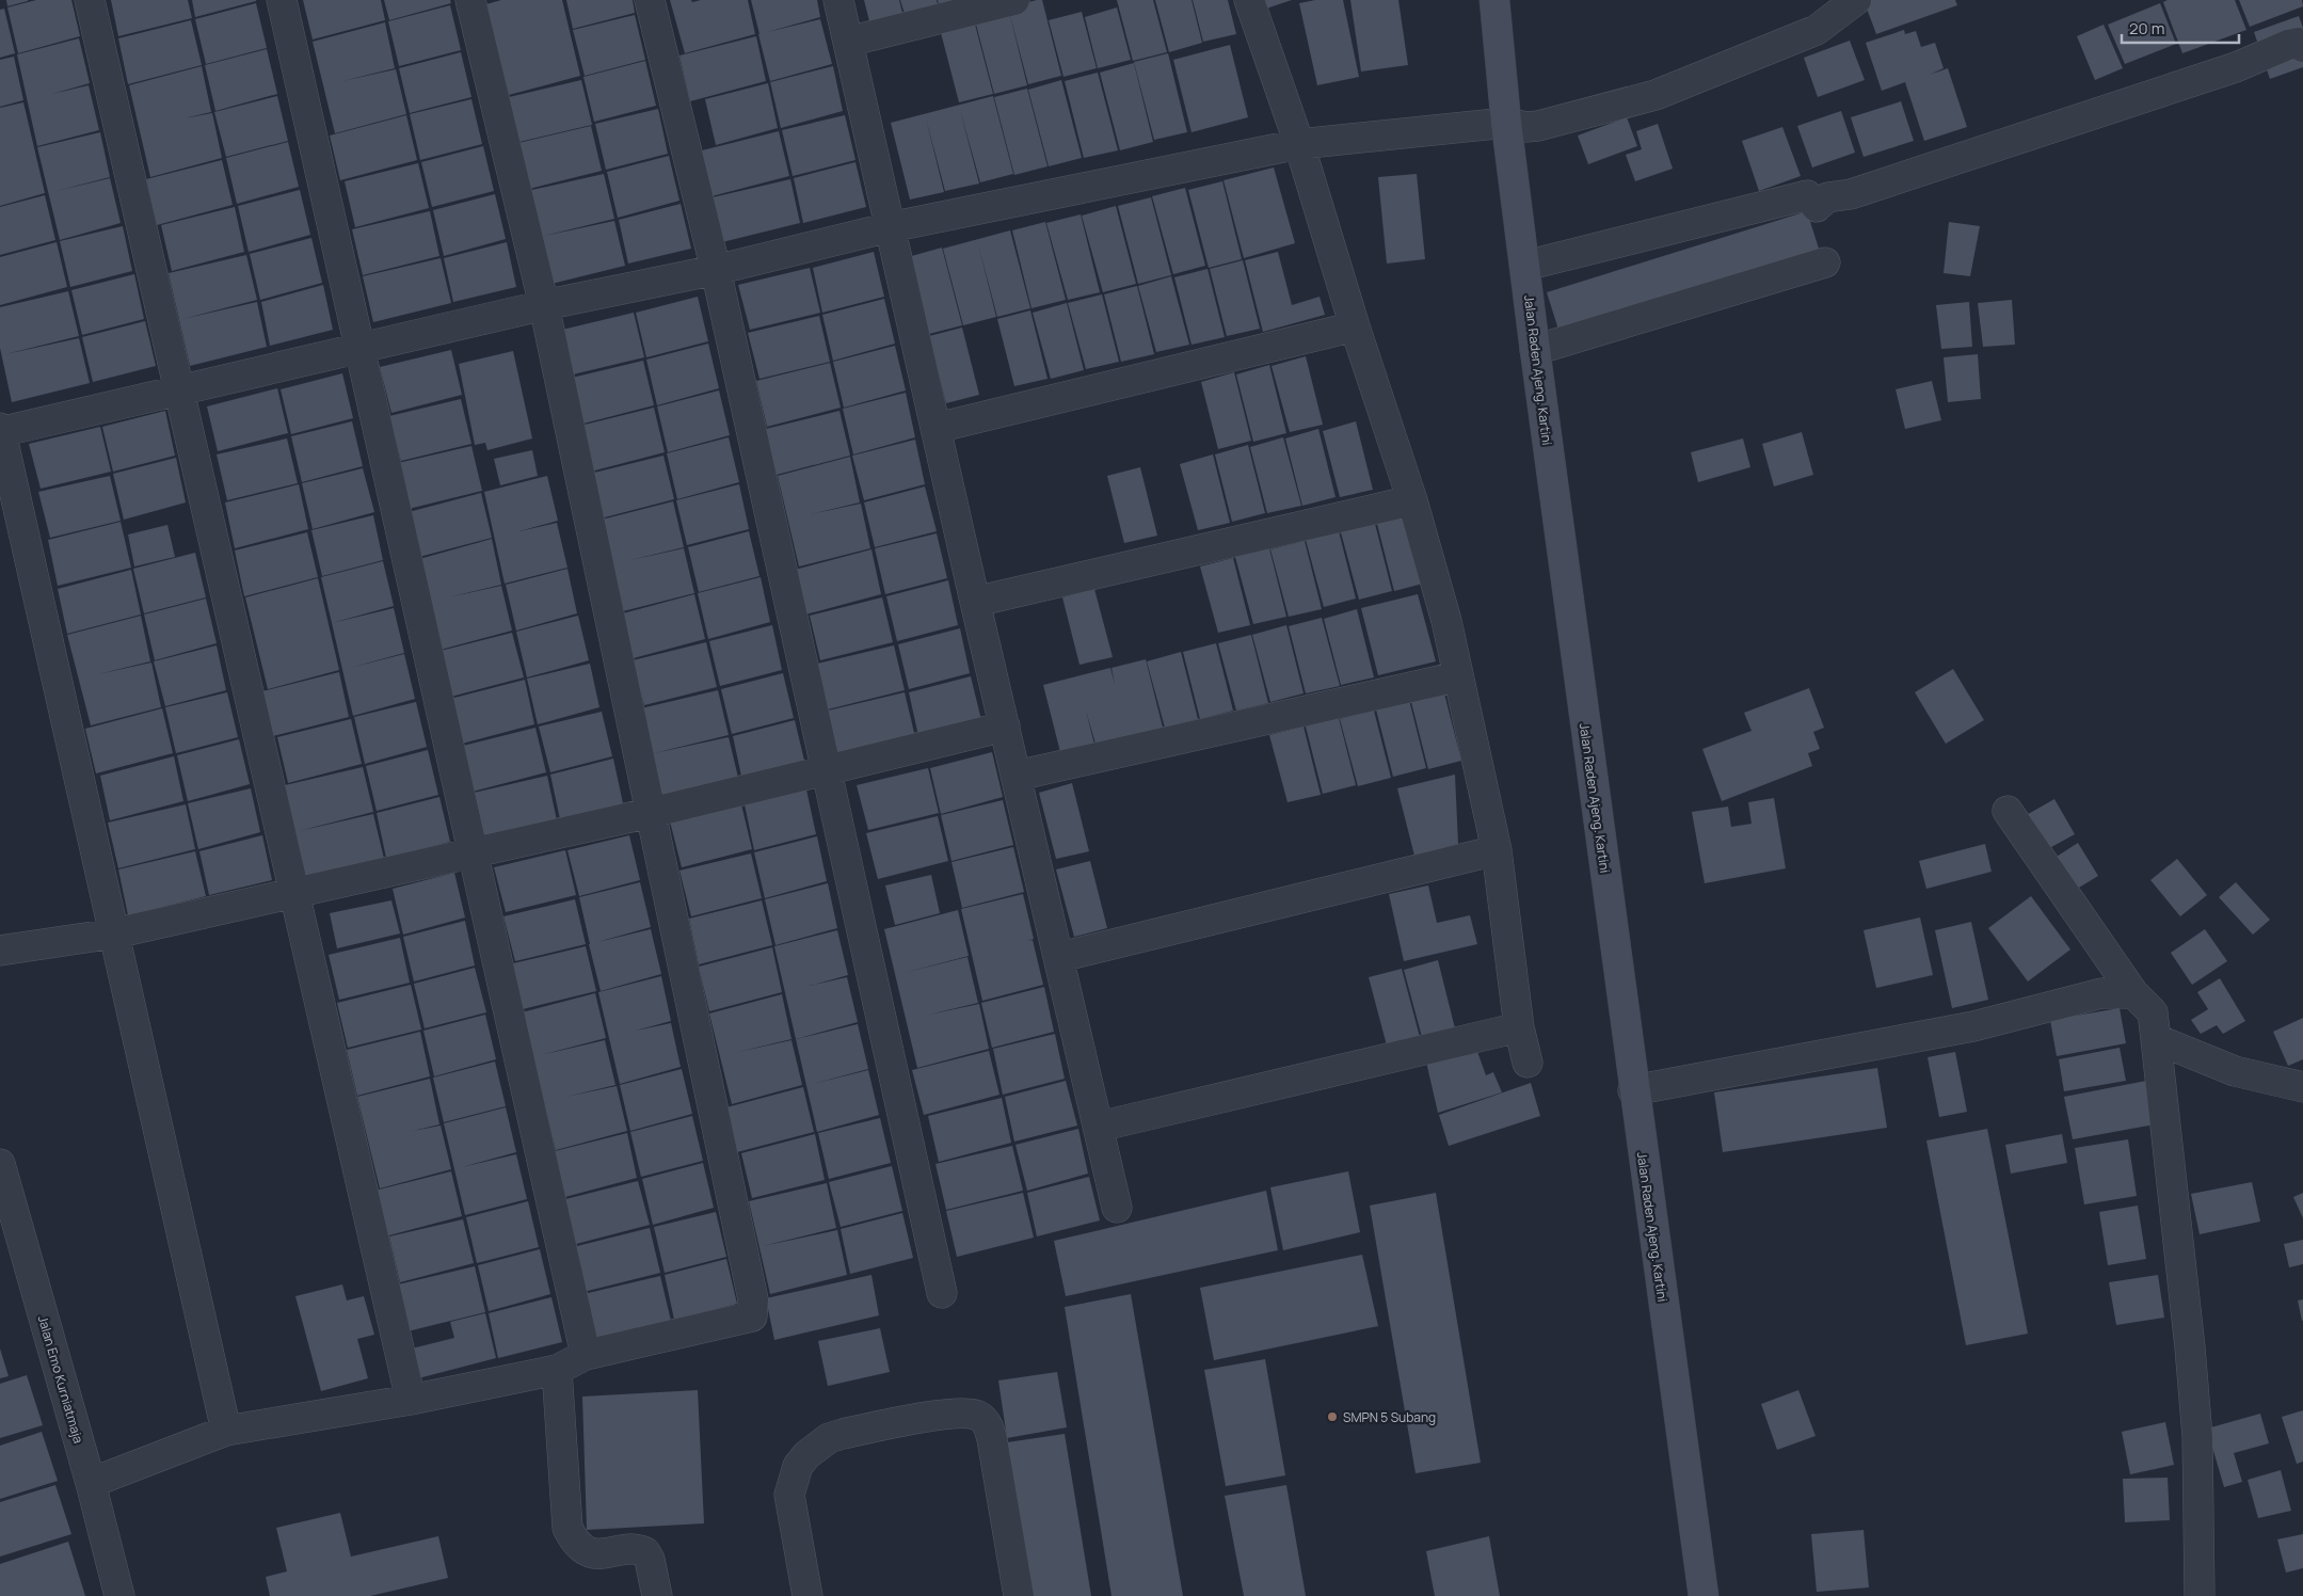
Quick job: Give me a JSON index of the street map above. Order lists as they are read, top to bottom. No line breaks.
{"streets":{"main road":["Jalan Raden Ajeng. Kartini"],"street":["Jalan Emo Kurniatmaja"]},"places":["SMPN 5 Subang"],"scale_bar":"20 m"}
